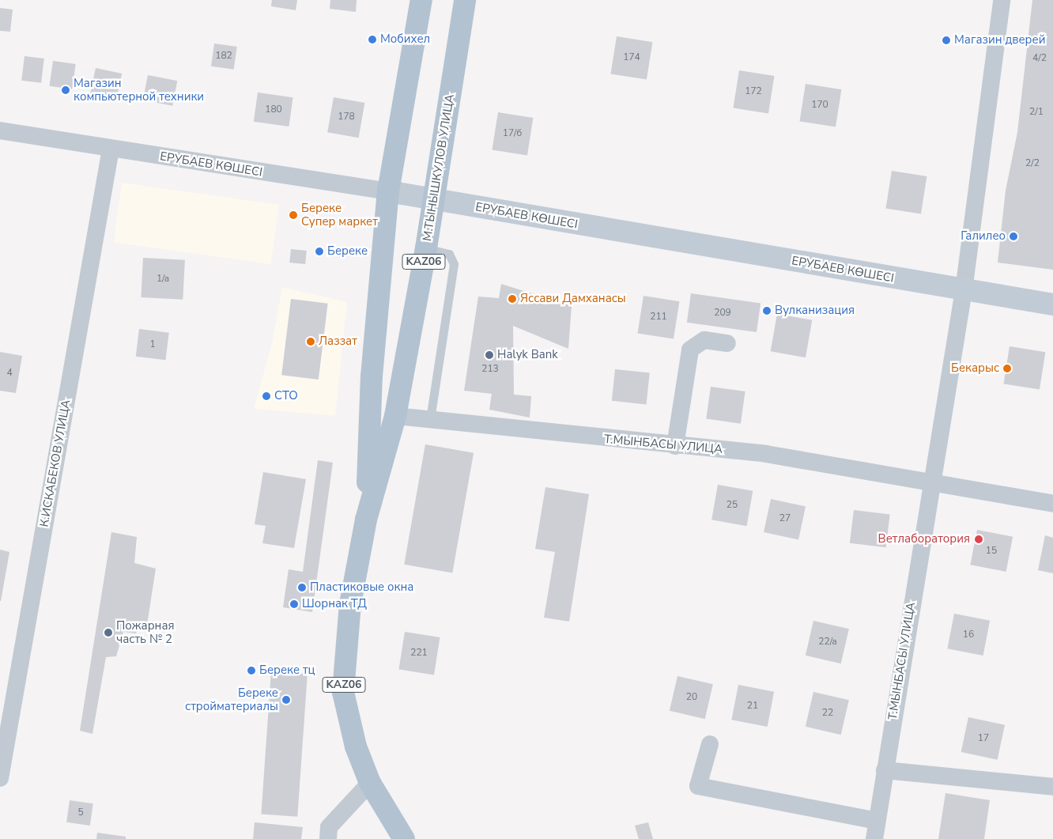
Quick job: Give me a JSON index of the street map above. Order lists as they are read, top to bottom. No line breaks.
{"streets":{"main road":["ЕРУБАЕВ КӨШЕСІ","М.ТЫНЫШКУЛОВ УЛИЦА","KАZ06"],"street":["Т.МЫНБАСЫ УЛИЦА","К.ИСКАБЕКОВ УЛИЦА"]},"crossings":[["ЕРУБАЕВ КӨШЕСІ","М.ТЫНЫШКУЛОВ УЛИЦА"],["ЕРУБАЕВ КӨШЕСІ","К.ИСКАБЕКОВ УЛИЦА"],["М.ТЫНЫШКУЛОВ УЛИЦА","Т.МЫНБАСЫ УЛИЦА"]],"places":["Мобихел","Магазин дверей","Магазин компьютерной техники","Береке Супер маркет","Галилео","Береке","Яссави Дамханасы","Вулканизация","Лаззат","Halyk Bank","Бекарыс","СТО","Ветлаборатория","Пластиковые окна","Шорнак ТД","Пожарная часть № 2","Береке тц","Береке стройматериалы"],"house_numbers":["182","174","4/2","172","170","180","2/1","178","17/б","2/2","1/a","209","211","1","213","4","25","27","15","16","22/а","221","20","21","22","17","5"]}
